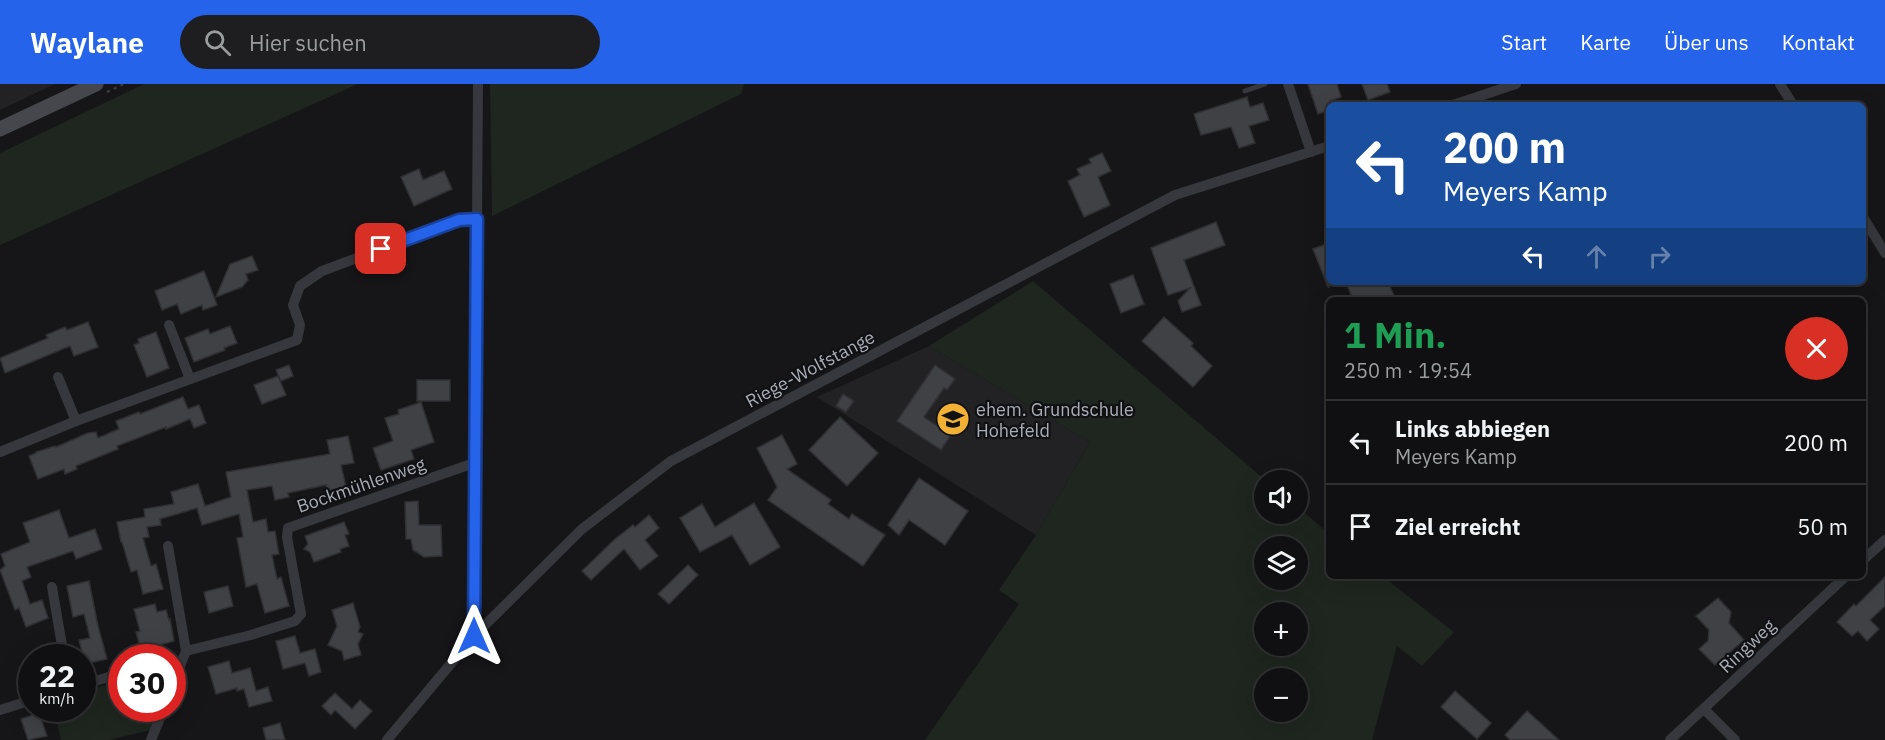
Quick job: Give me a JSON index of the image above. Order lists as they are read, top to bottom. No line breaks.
{"streets":{"street":["Riege-Wolfstange","Bockmühlenweg","Ringweg"]},"places":{"school or university":["ehem. Grundschule Hohefeld"]},"page":{"header":"Waylane","search":"Hier suchen","nav":["Start","Karte","Über uns","Kontakt"],"turn":["200 m","Meyers Kamp"],"heading":["1 Min.","250 m · 19:54"],"list":[{"name":"Links abbiegen","note":"Meyers Kamp","value":"200 m"},{"name":"Ziel erreicht","value":"50 m"}],"map_buttons":["+","−"],"speed":"22 km/h","limit":"30"}}
